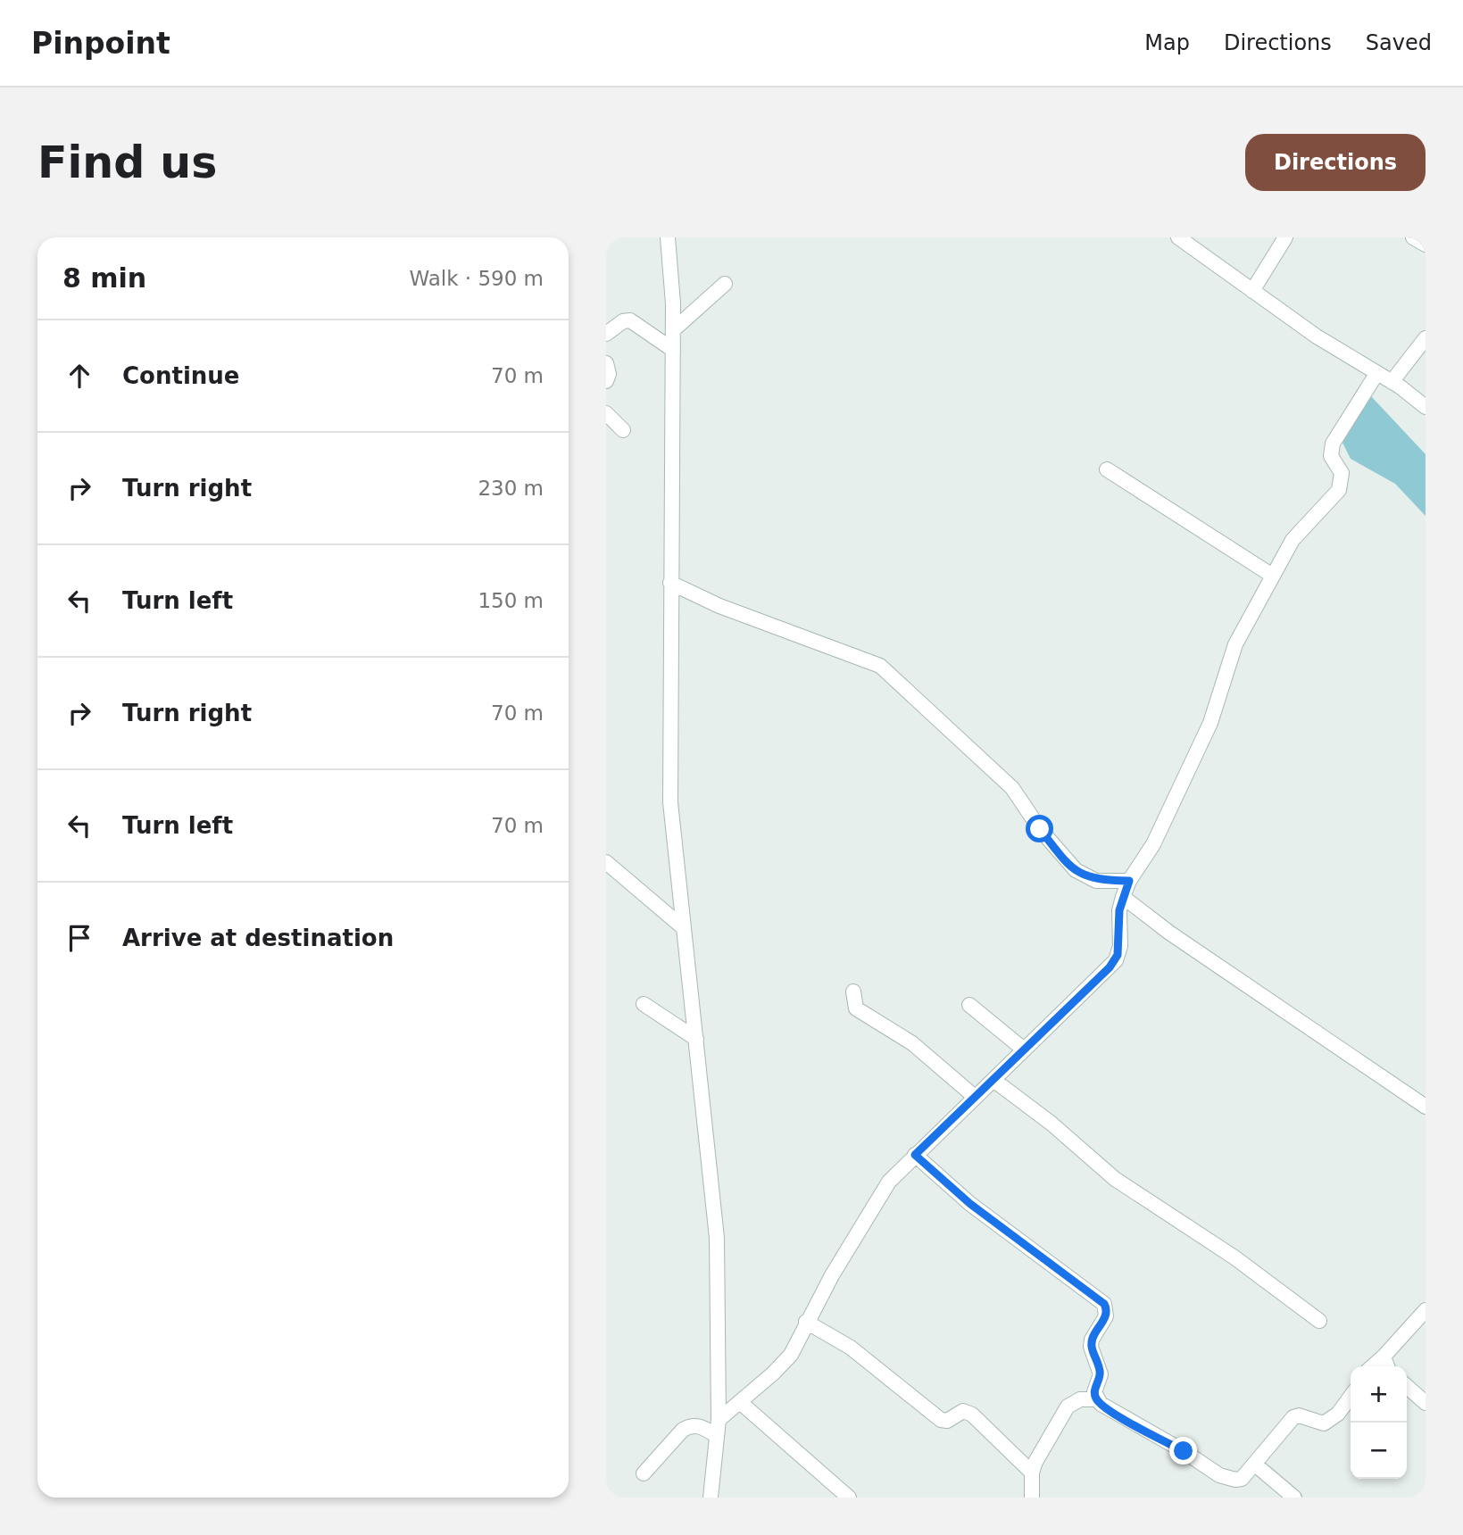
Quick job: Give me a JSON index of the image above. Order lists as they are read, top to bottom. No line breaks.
{"page":{"header":"Pinpoint","nav":["Map","Directions","Saved"],"buttons":"Directions","title":"Find us","heading":["8 min","Walk · 590 m"],"list":[["Continue","70 m"],["Turn right","230 m"],["Turn left","150 m"],["Turn right","70 m"],["Turn left","70 m"],"Arrive at destination"],"map_buttons":["+","−"]}}
